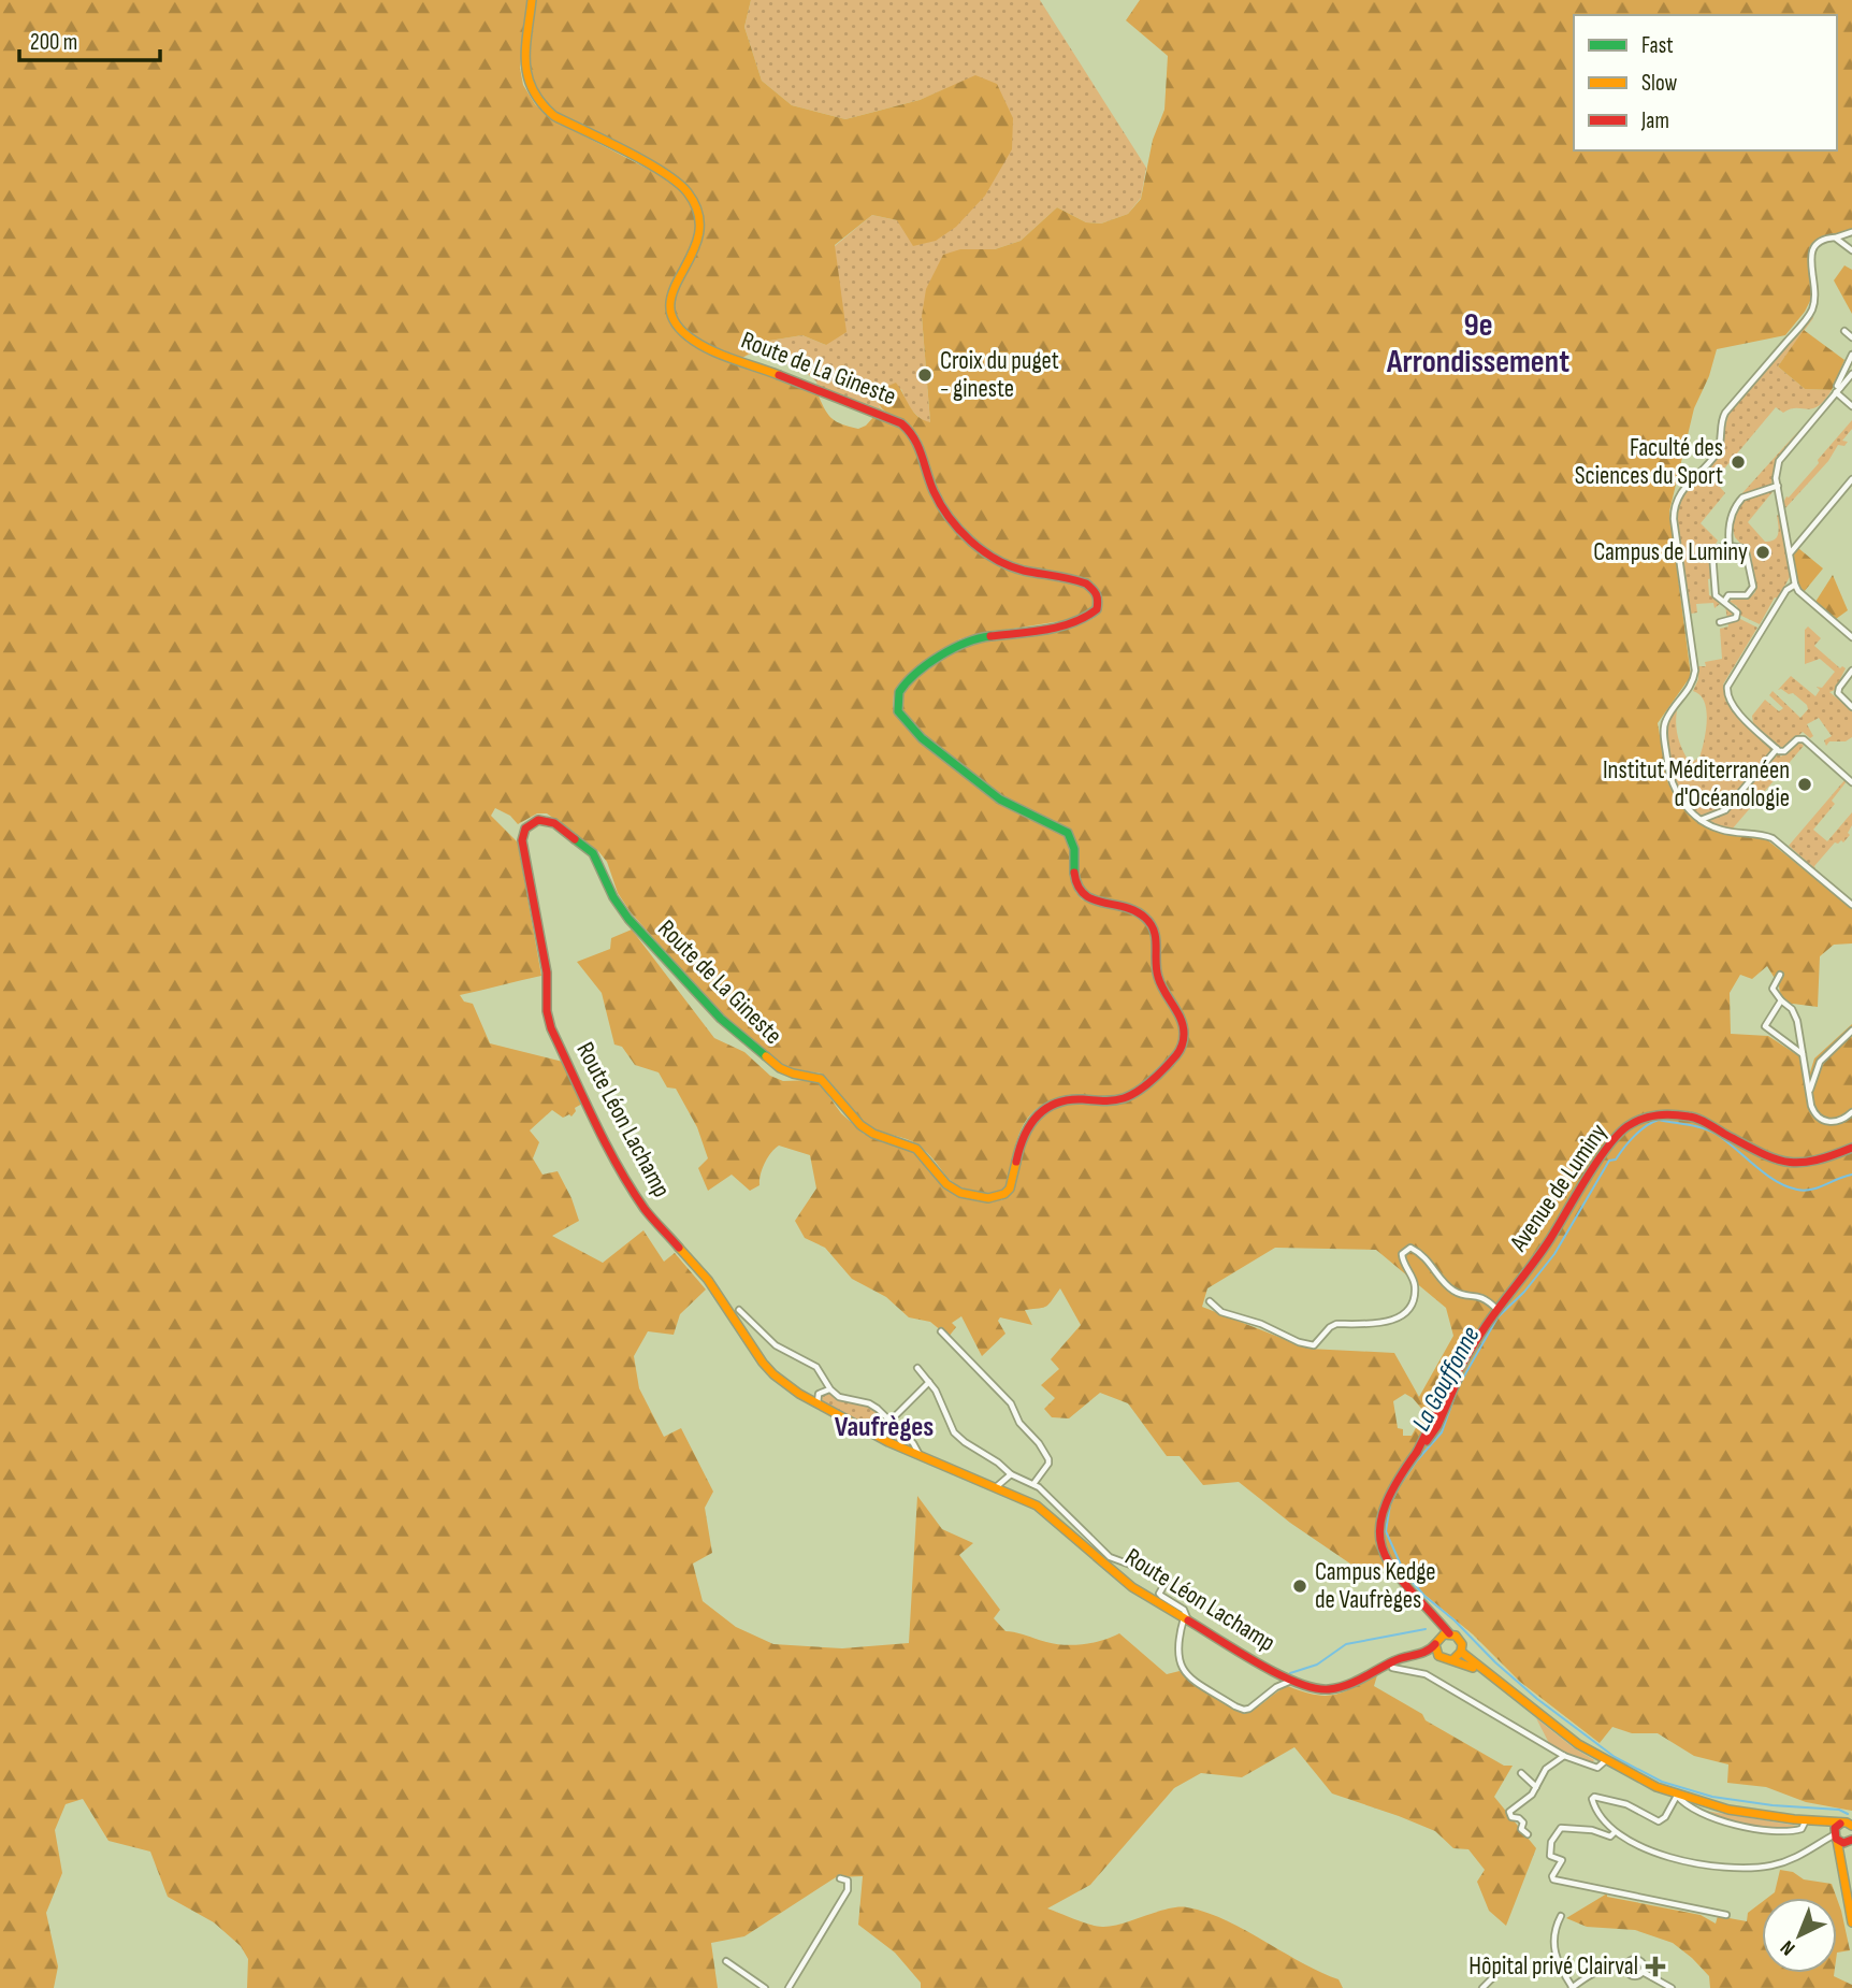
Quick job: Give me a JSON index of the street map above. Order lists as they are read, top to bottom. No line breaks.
{"streets":{"main road":["Route de La Gineste","Route Léon Lachamp","Avenue de Luminy"]},"crossings":[["Route de La Gineste","Route Léon Lachamp"],["Route Léon Lachamp","Avenue de Luminy"]],"districts":["9e Arrondissement","Vaufrèges"],"water":["La Gouffonne"],"places":{"other":["Croix du puget - gineste","Faculté des Sciences du Sport","Campus de Luminy","Institut Méditerranéen d'Océanologie","Campus Kedge de Vaufrèges"],"health":["Hôpital privé Clairval"]},"legend":["Fast","Slow","Jam"],"scale_bar":"200 m","north":"bottom left"}
